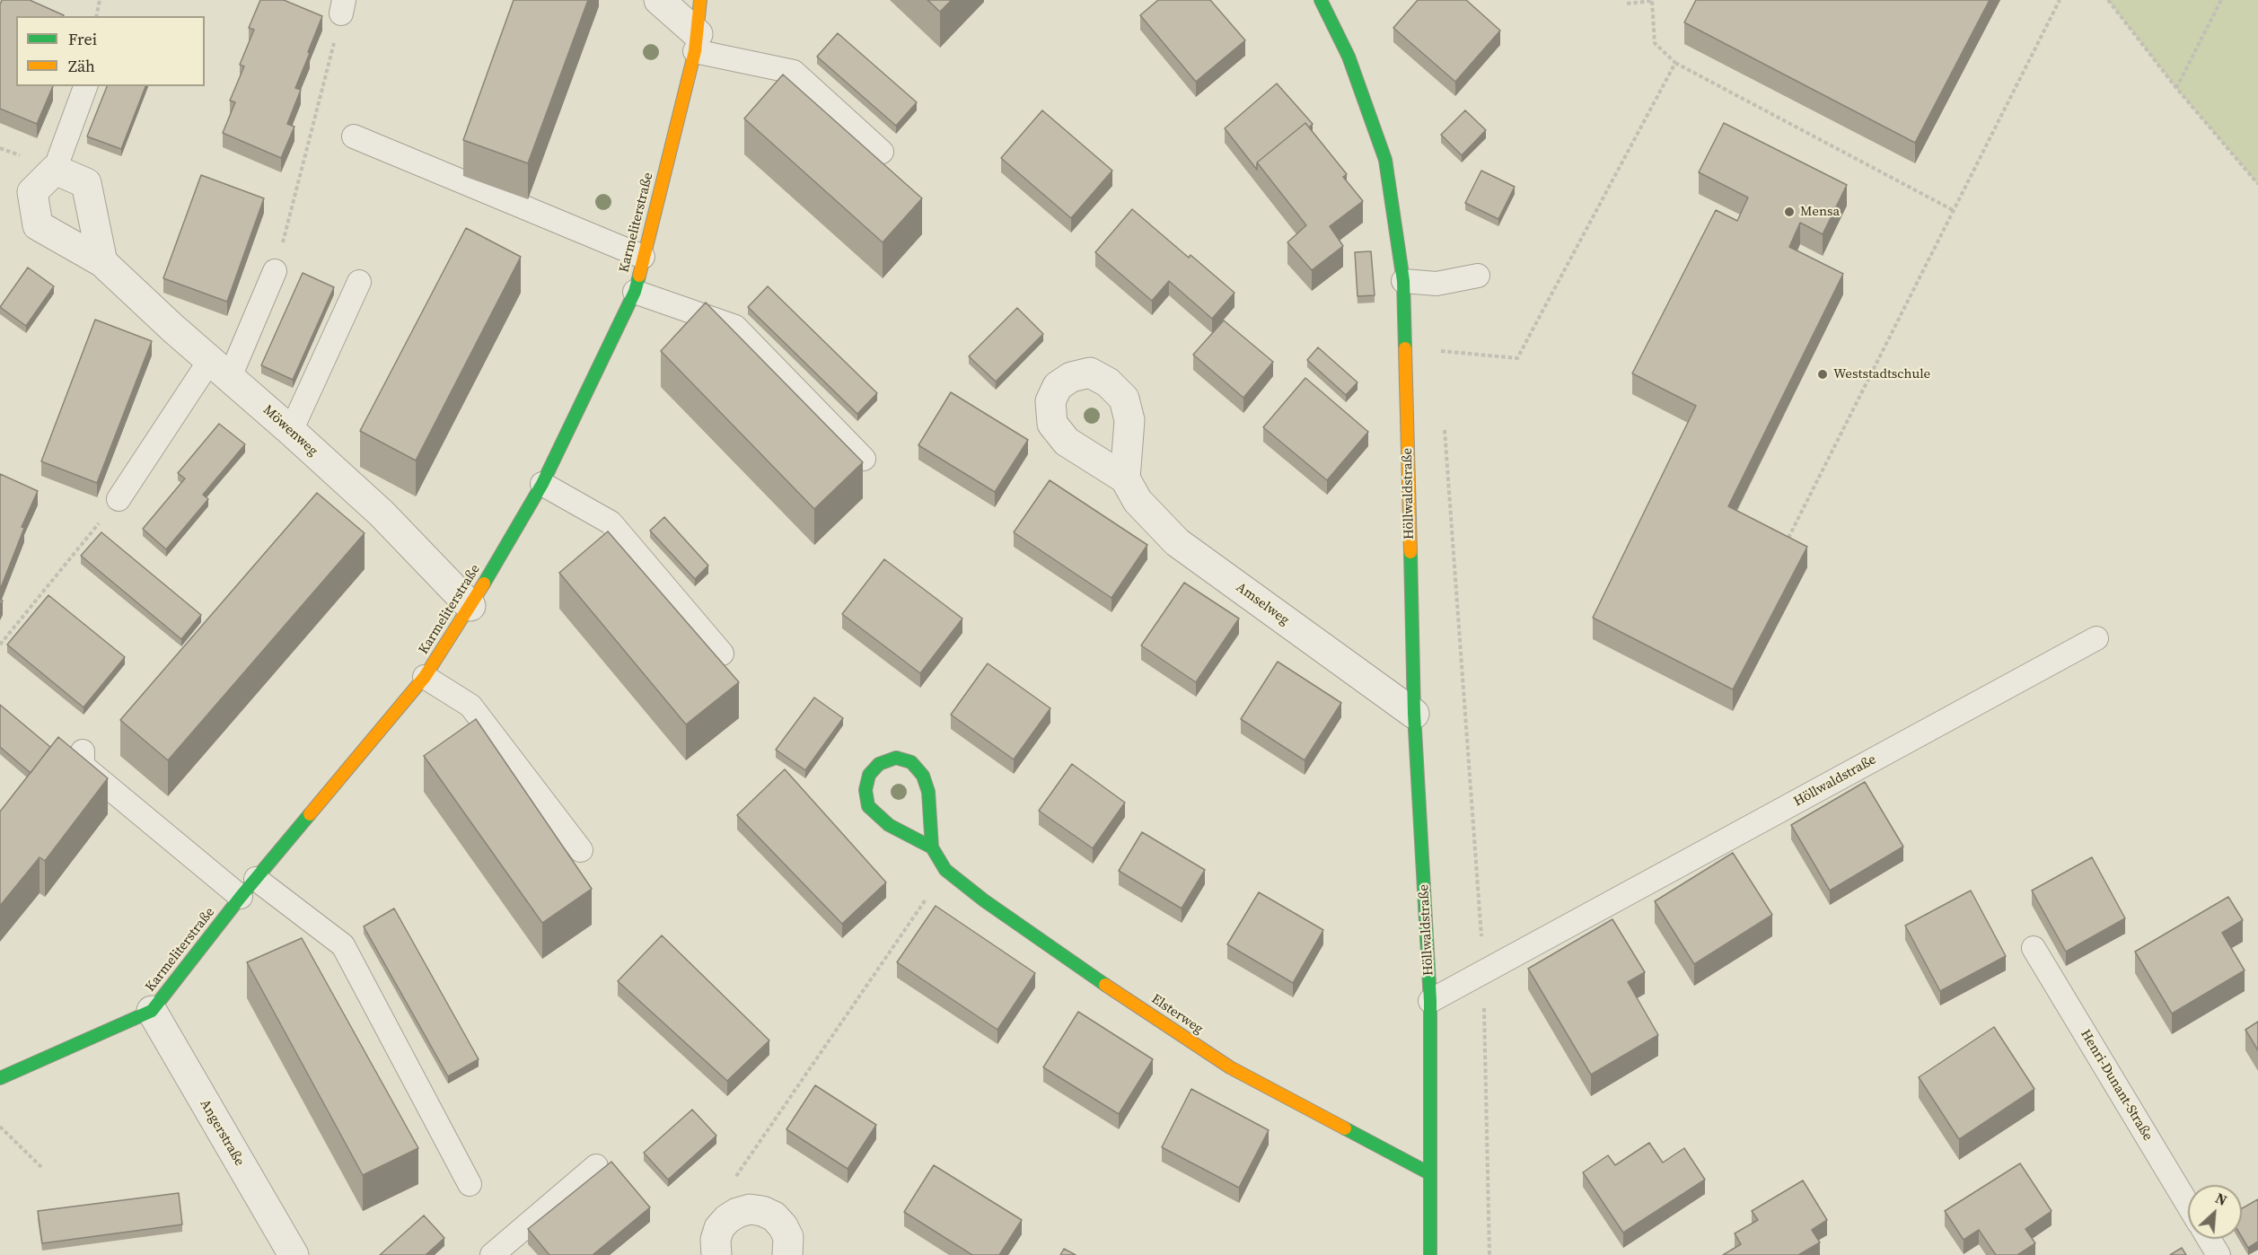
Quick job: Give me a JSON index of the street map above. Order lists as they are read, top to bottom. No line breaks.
{"streets":{"street":["Karmeliterstraße","Möwenweg","Höllwaldstraße","Amselweg","Elsterweg","Angerstraße"],"lane":["Henri-Dunant-Straße"]},"crossings":[["Karmeliterstraße","Möwenweg"],["Karmeliterstraße","Angerstraße"],["Höllwaldstraße","Amselweg"],["Höllwaldstraße","Elsterweg"]],"places":["Mensa","Weststadtschule"],"legend":["Frei","Zäh"],"north":"top right"}
